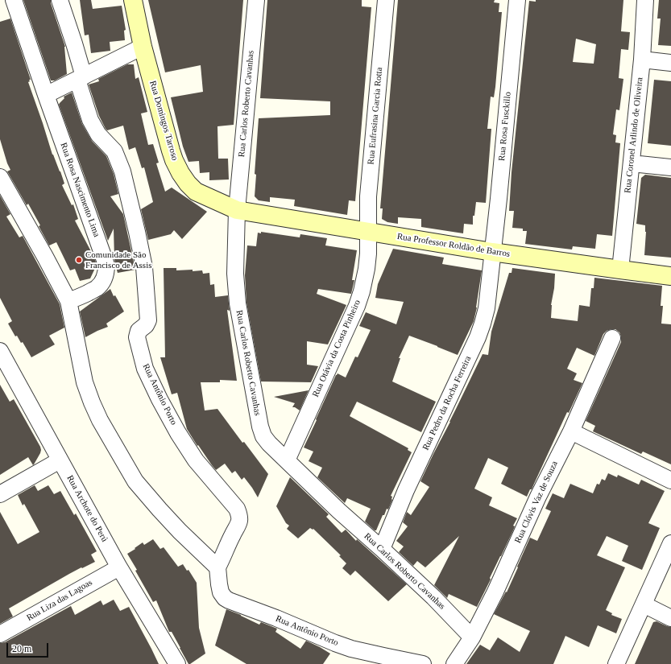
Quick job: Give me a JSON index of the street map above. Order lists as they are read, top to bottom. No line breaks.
{"streets":{"street":["Rua Carlos Roberto Cavanhas","Rua Eufrasina Garcia Rotta","Rua Domingos Tarroso","Rua Rosa Fusckillo","Rua Coronel Arlindo de Oliveira","Rua Rosa Nascimento Lima","Rua Professor Roldão de Barros","Rua Otávia da Costa Pinheiro","Rua Antônio Porto","Rua Pedro da Rocha Ferreira","Rua Clóvis Vaz de Souza","Rua Archote do Perú","Rua Liza das Lagoas"]},"crossings":[["Rua Carlos Roberto Cavanhas","Rua Domingos Tarroso"],["Rua Carlos Roberto Cavanhas","Rua Professor Roldão de Barros"],["Rua Carlos Roberto Cavanhas","Rua Otávia da Costa Pinheiro"],["Rua Carlos Roberto Cavanhas","Rua Pedro da Rocha Ferreira"],["Rua Carlos Roberto Cavanhas","Rua Clóvis Vaz de Souza"],["Rua Eufrasina Garcia Rotta","Rua Professor Roldão de Barros"],["Rua Eufrasina Garcia Rotta","Rua Otávia da Costa Pinheiro"],["Rua Domingos Tarroso","Rua Professor Roldão de Barros"],["Rua Rosa Fusckillo","Rua Professor Roldão de Barros"],["Rua Rosa Fusckillo","Rua Pedro da Rocha Ferreira"],["Rua Coronel Arlindo de Oliveira","Rua Professor Roldão de Barros"],["Rua Professor Roldão de Barros","Rua Otávia da Costa Pinheiro"],["Rua Professor Roldão de Barros","Rua Pedro da Rocha Ferreira"],["Rua Archote do Perú","Rua Liza das Lagoas"]],"places":["Comunidade São Francisco de Assis"],"scale_bar":"20 m"}
